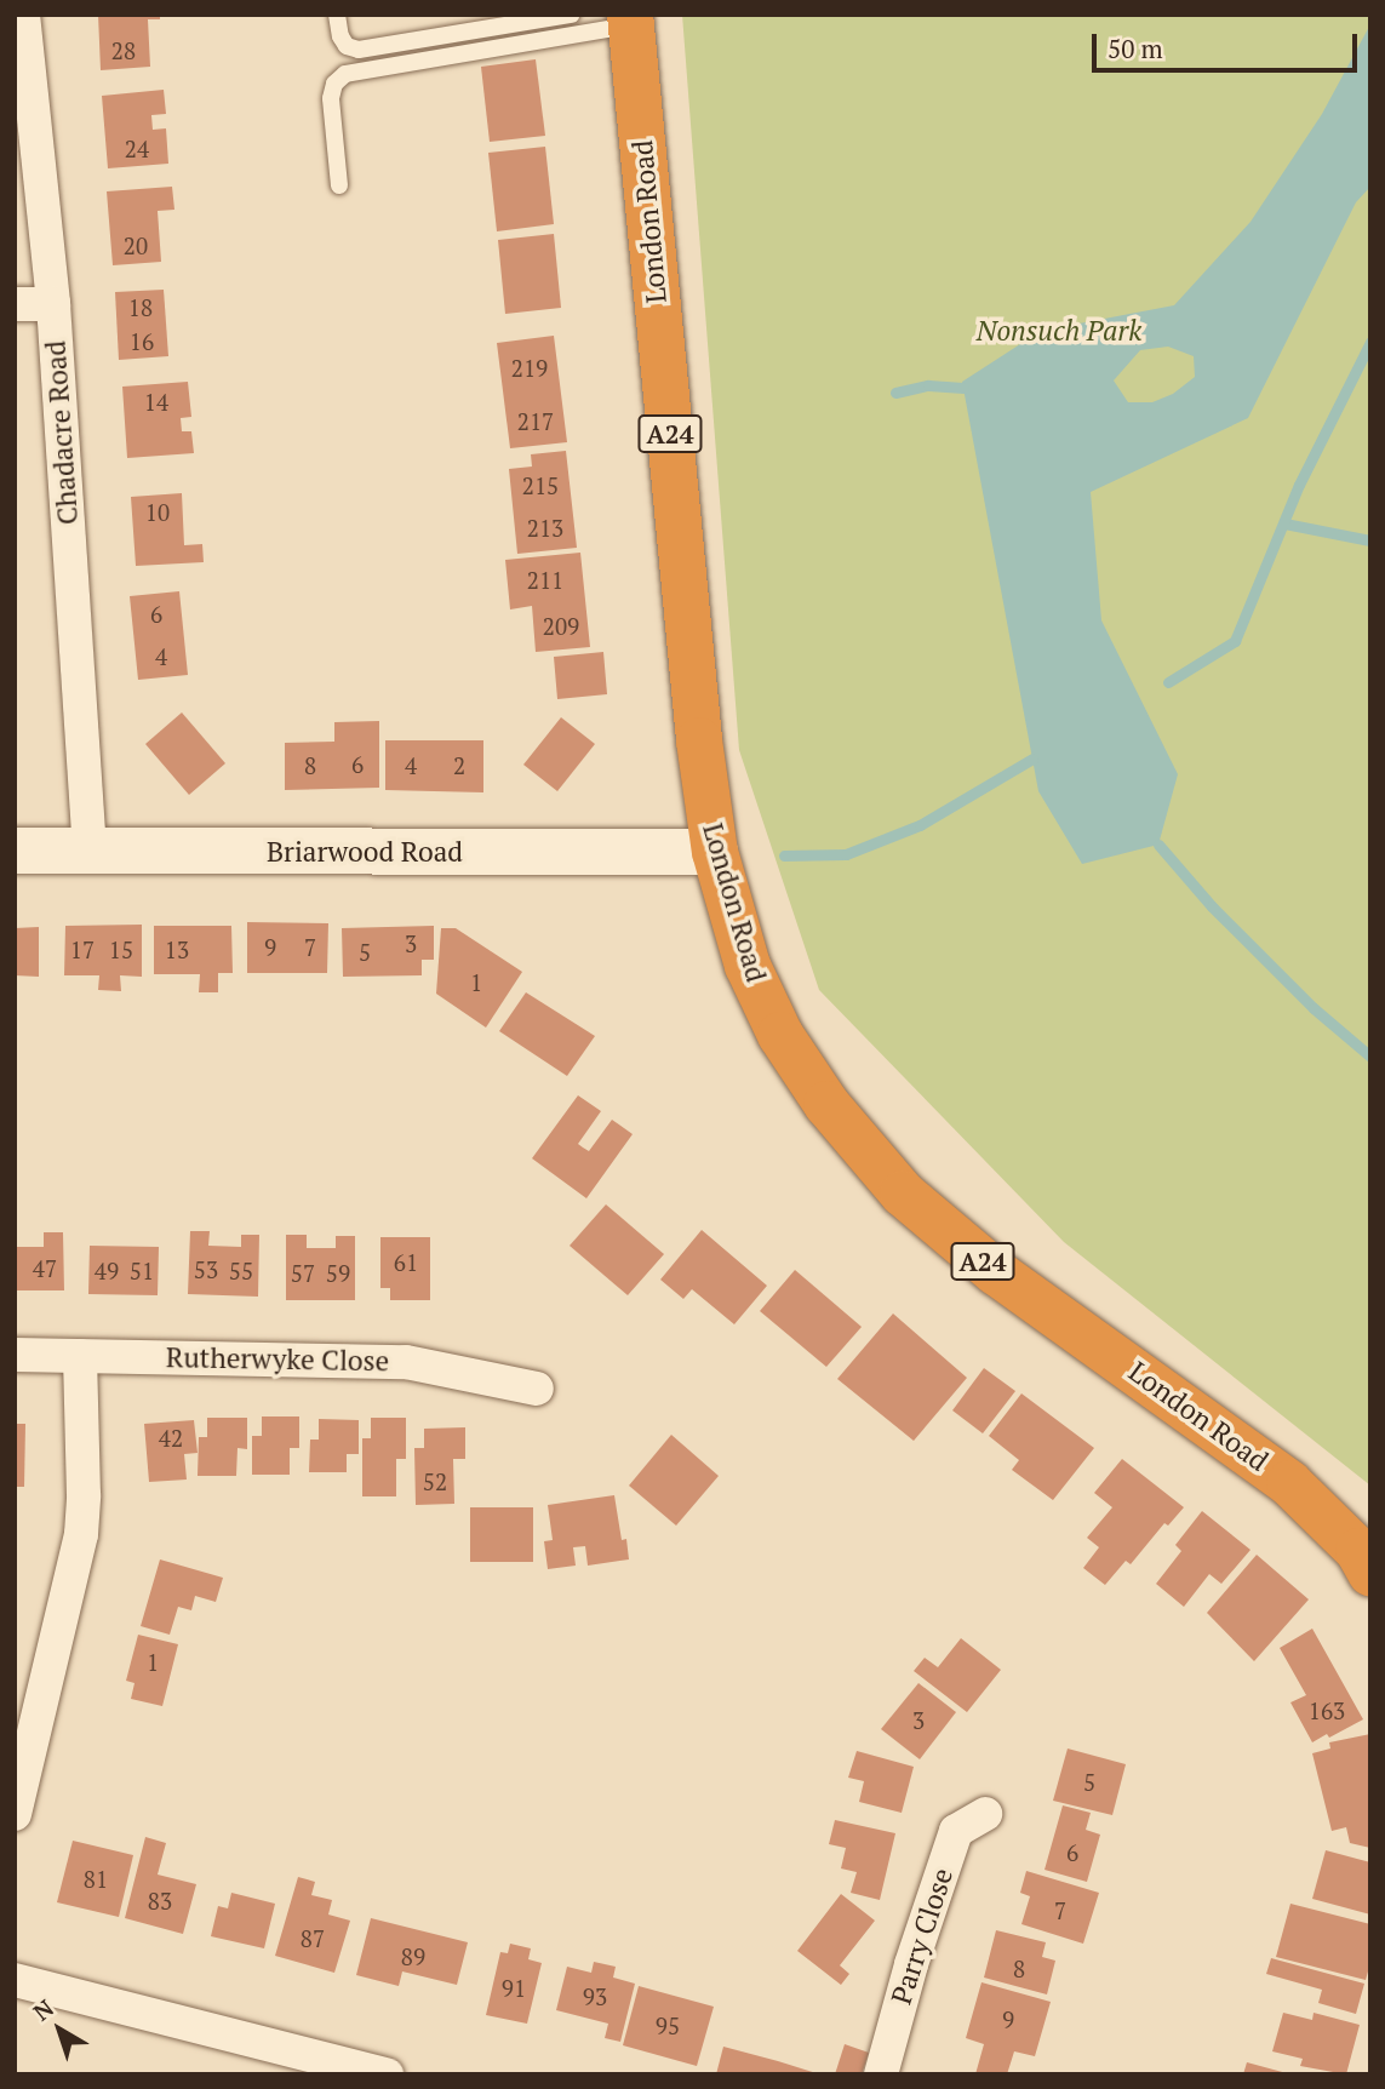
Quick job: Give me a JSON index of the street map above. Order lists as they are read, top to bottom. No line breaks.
{"streets":{"highway":["London Road","A24"],"street":["Chadacre Road","Briarwood Road","Rutherwyke Close","Parry Close"]},"crossings":[["London Road","Briarwood Road"],["Chadacre Road","Briarwood Road"]],"parks":["Nonsuch Park"],"house_numbers":["28","24","20","18","16","219","14","217","215","10","213","211","6","209","4","6","8","4","2","3","9","7","17","15","13","5","1","61","47","53","49","51","55","57","59","42","52","1","163","3","5","6","81","83","7","87","89","8","91","93","9","95"],"scale_bar":"50 m","north":"top left"}
